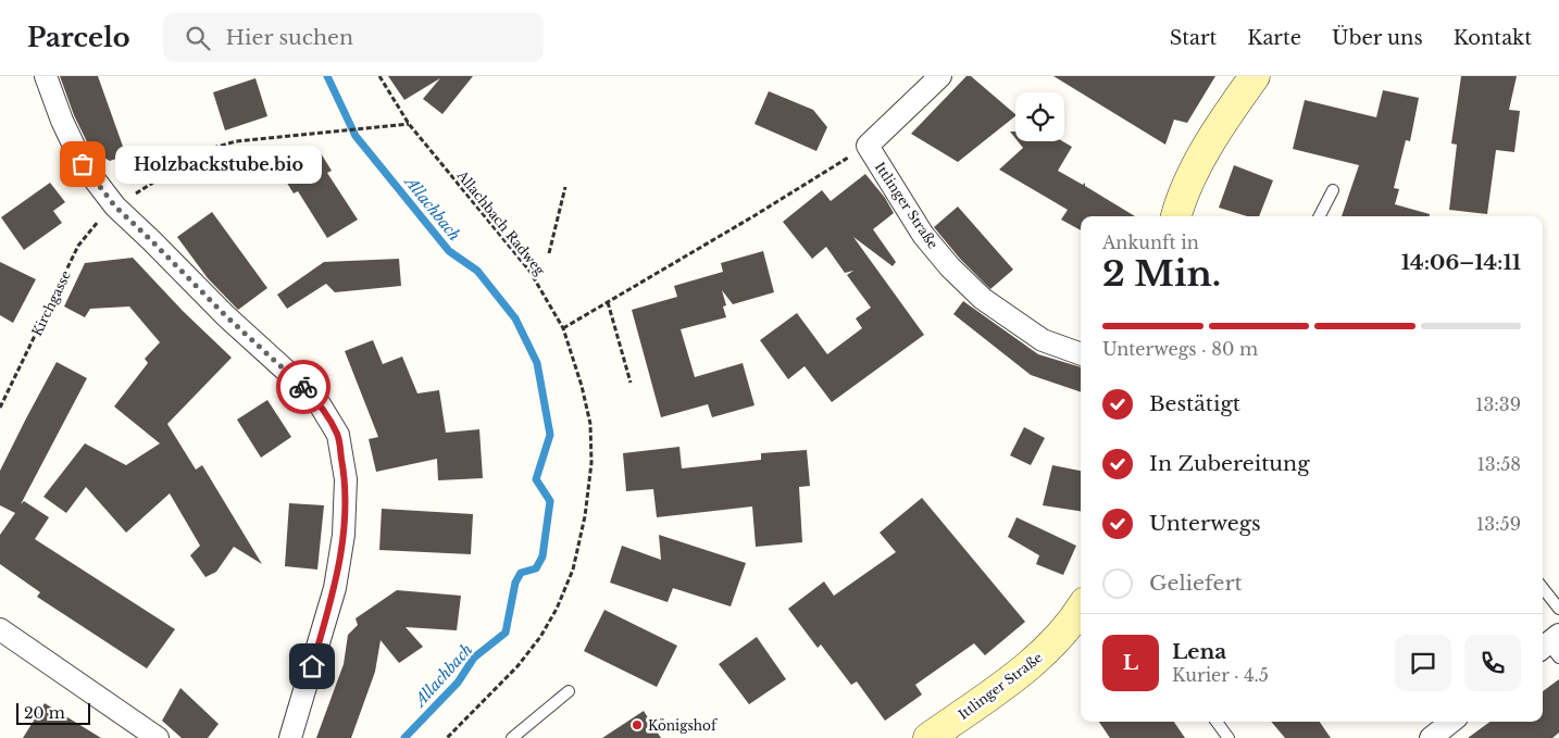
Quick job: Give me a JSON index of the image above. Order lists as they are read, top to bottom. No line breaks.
{"streets":{"street":["Ittlinger Straße"],"path":["Allachbach Radweg","Kirchgasse"]},"crossings":[["Allachbach Radweg","Kirchgasse"]],"water":["Allachbach"],"places":["Holzbackstube.bio","Königshof"],"scale_bar":"20 m","page":{"header":"Parcelo","search":"Hier suchen","nav":["Start","Karte","Über uns","Kontakt"],"bubble":"Holzbackstube.bio","heading":["2 Min.","Ankunft in","14:06–14:11"],"panel":["Lena","Kurier · 4.5"],"bar":"Unterwegs · 80 m","list":[["Bestätigt","13:39"],["In Zubereitung","13:58"],["Unterwegs","13:59"],"Geliefert"],"round":"L","scale":"20 m"}}
